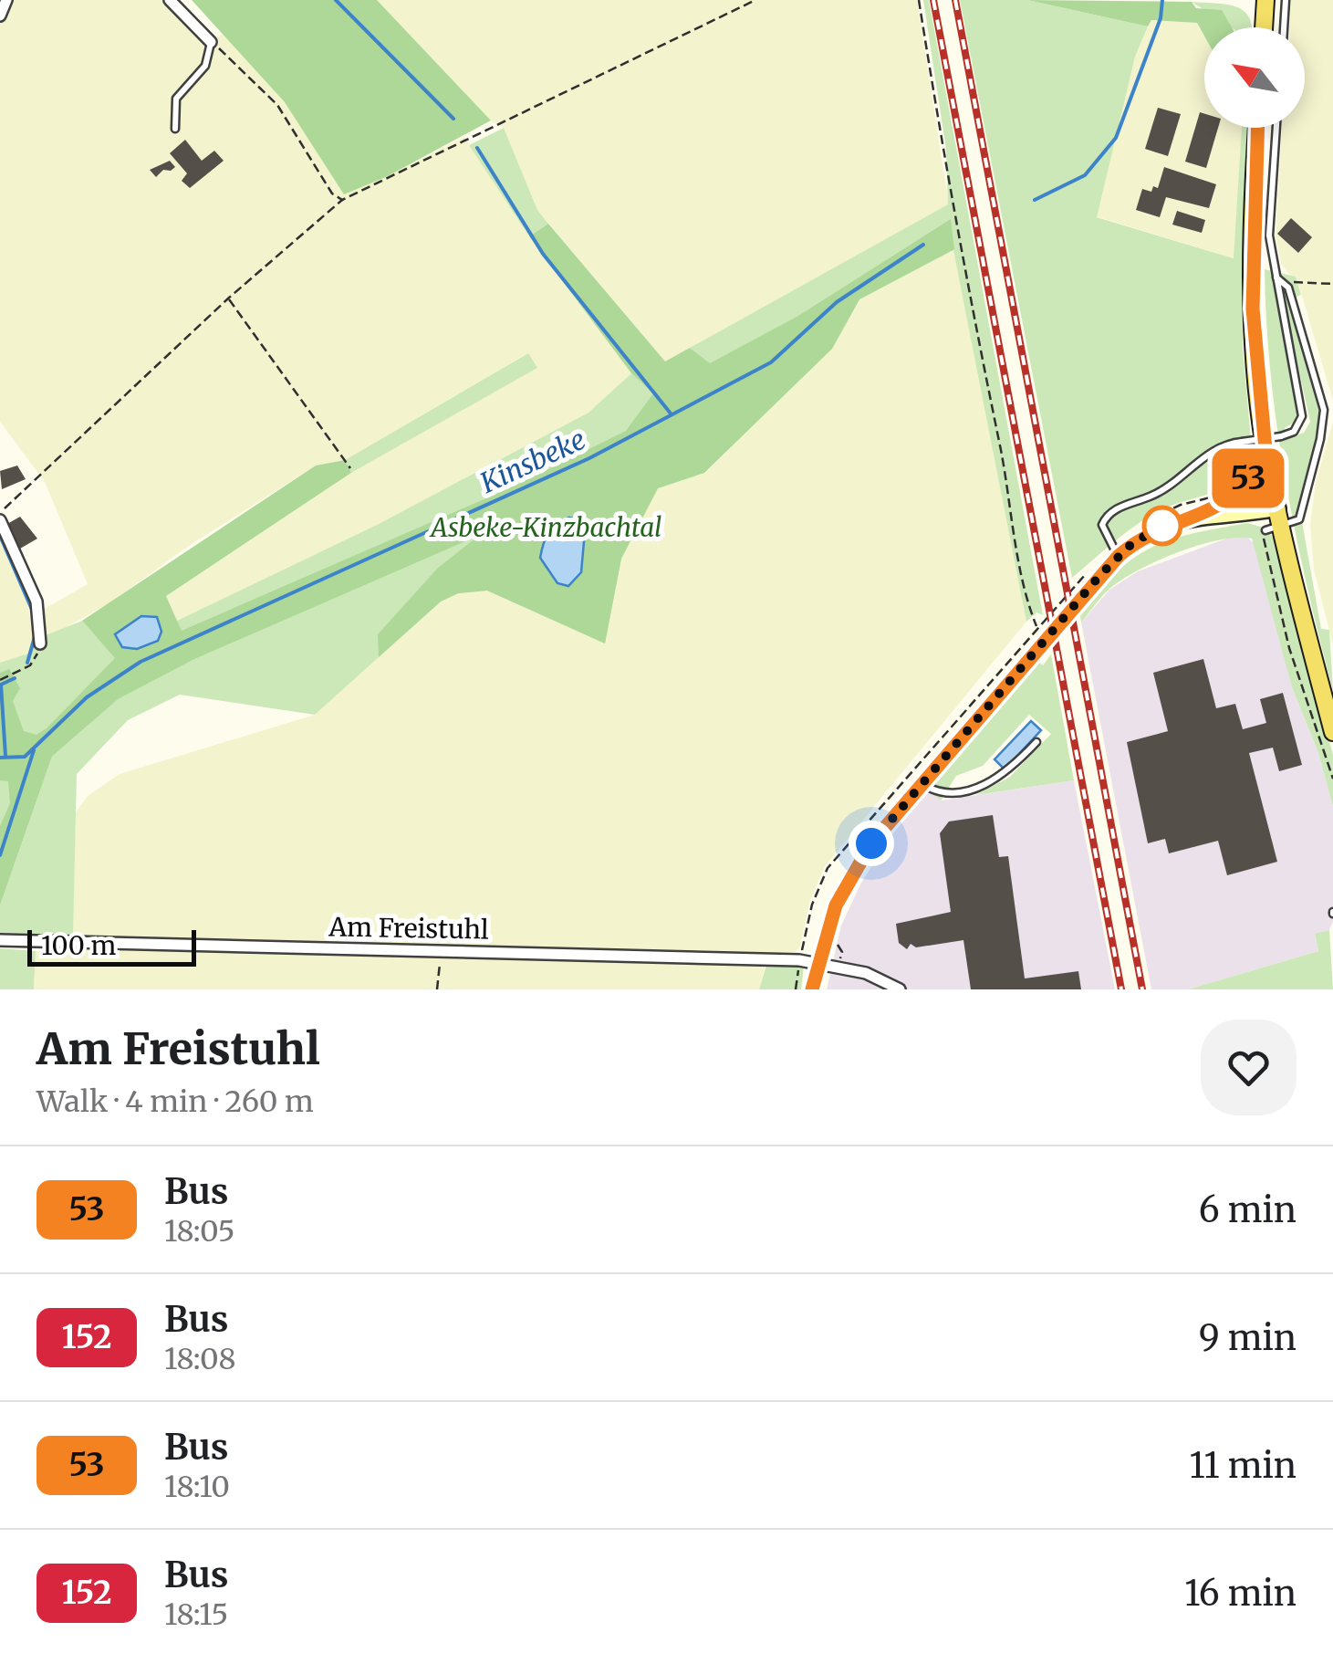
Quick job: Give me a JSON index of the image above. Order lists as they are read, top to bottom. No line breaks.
{"streets":{"street":["Am Freistuhl"]},"water":["Kinsbeke"],"parks":["Asbeke-Kinzbachtal"],"lines":["bus line 53"],"scale_bar":"100 m","north":"top left","page":{"on_map":"53","scale":"100 m","heading":["Am Freistuhl","Walk · 4 min · 260 m"],"list":[{"mark":"53","name":"Bus","note":"18:05","value":"6 min"},{"mark":"152","name":"Bus","note":"18:08","value":"9 min"},{"mark":"53","name":"Bus","note":"18:10","value":"11 min"},{"mark":"152","name":"Bus","note":"18:15","value":"16 min"}]}}
